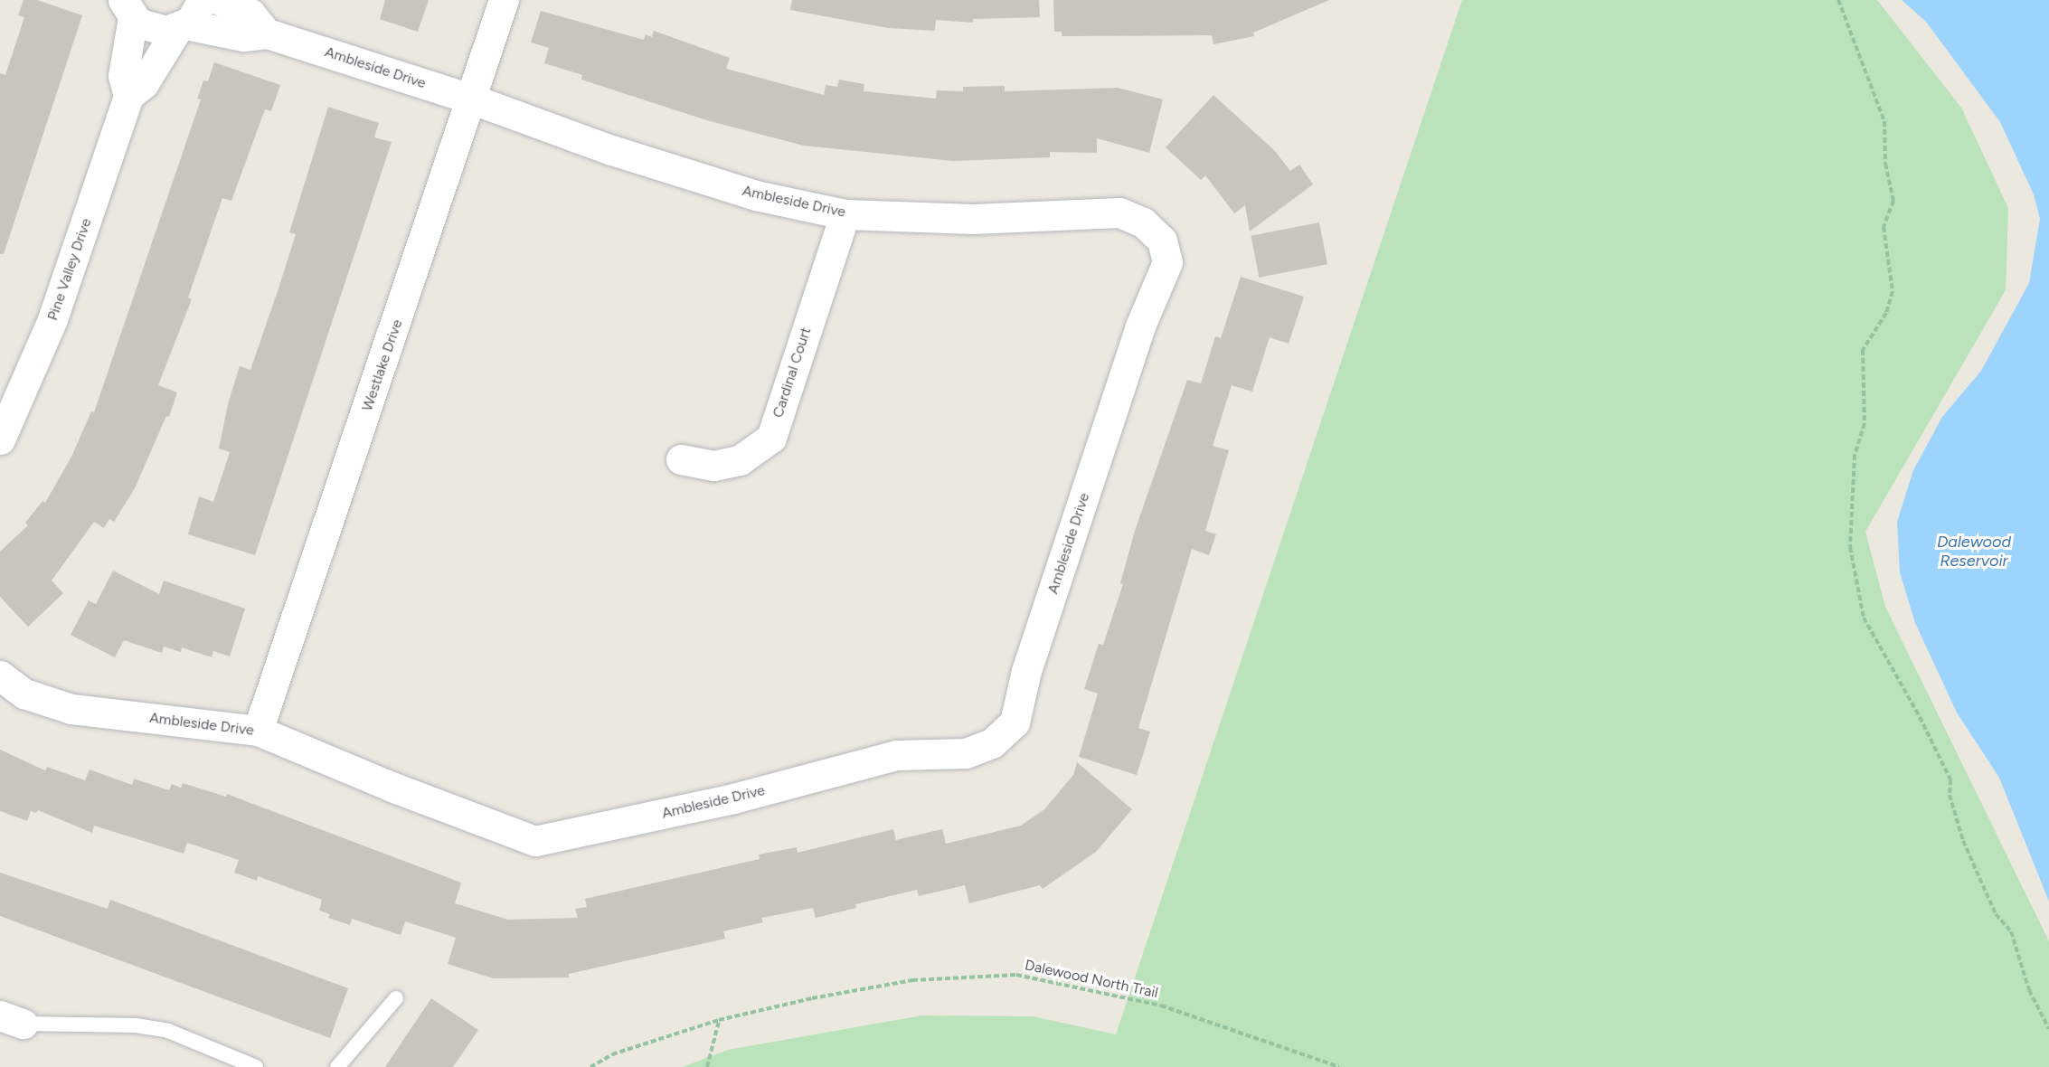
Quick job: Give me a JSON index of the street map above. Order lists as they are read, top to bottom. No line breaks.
{"streets":{"street":["Ambleside Drive","Pine Valley Drive","Westlake Drive","Cardinal Court"],"path":["Dalewood North Trail"]},"crossings":[["Ambleside Drive","Pine Valley Drive"],["Ambleside Drive","Westlake Drive"],["Ambleside Drive","Cardinal Court"]],"water":["Dalewood Reservoir"]}
